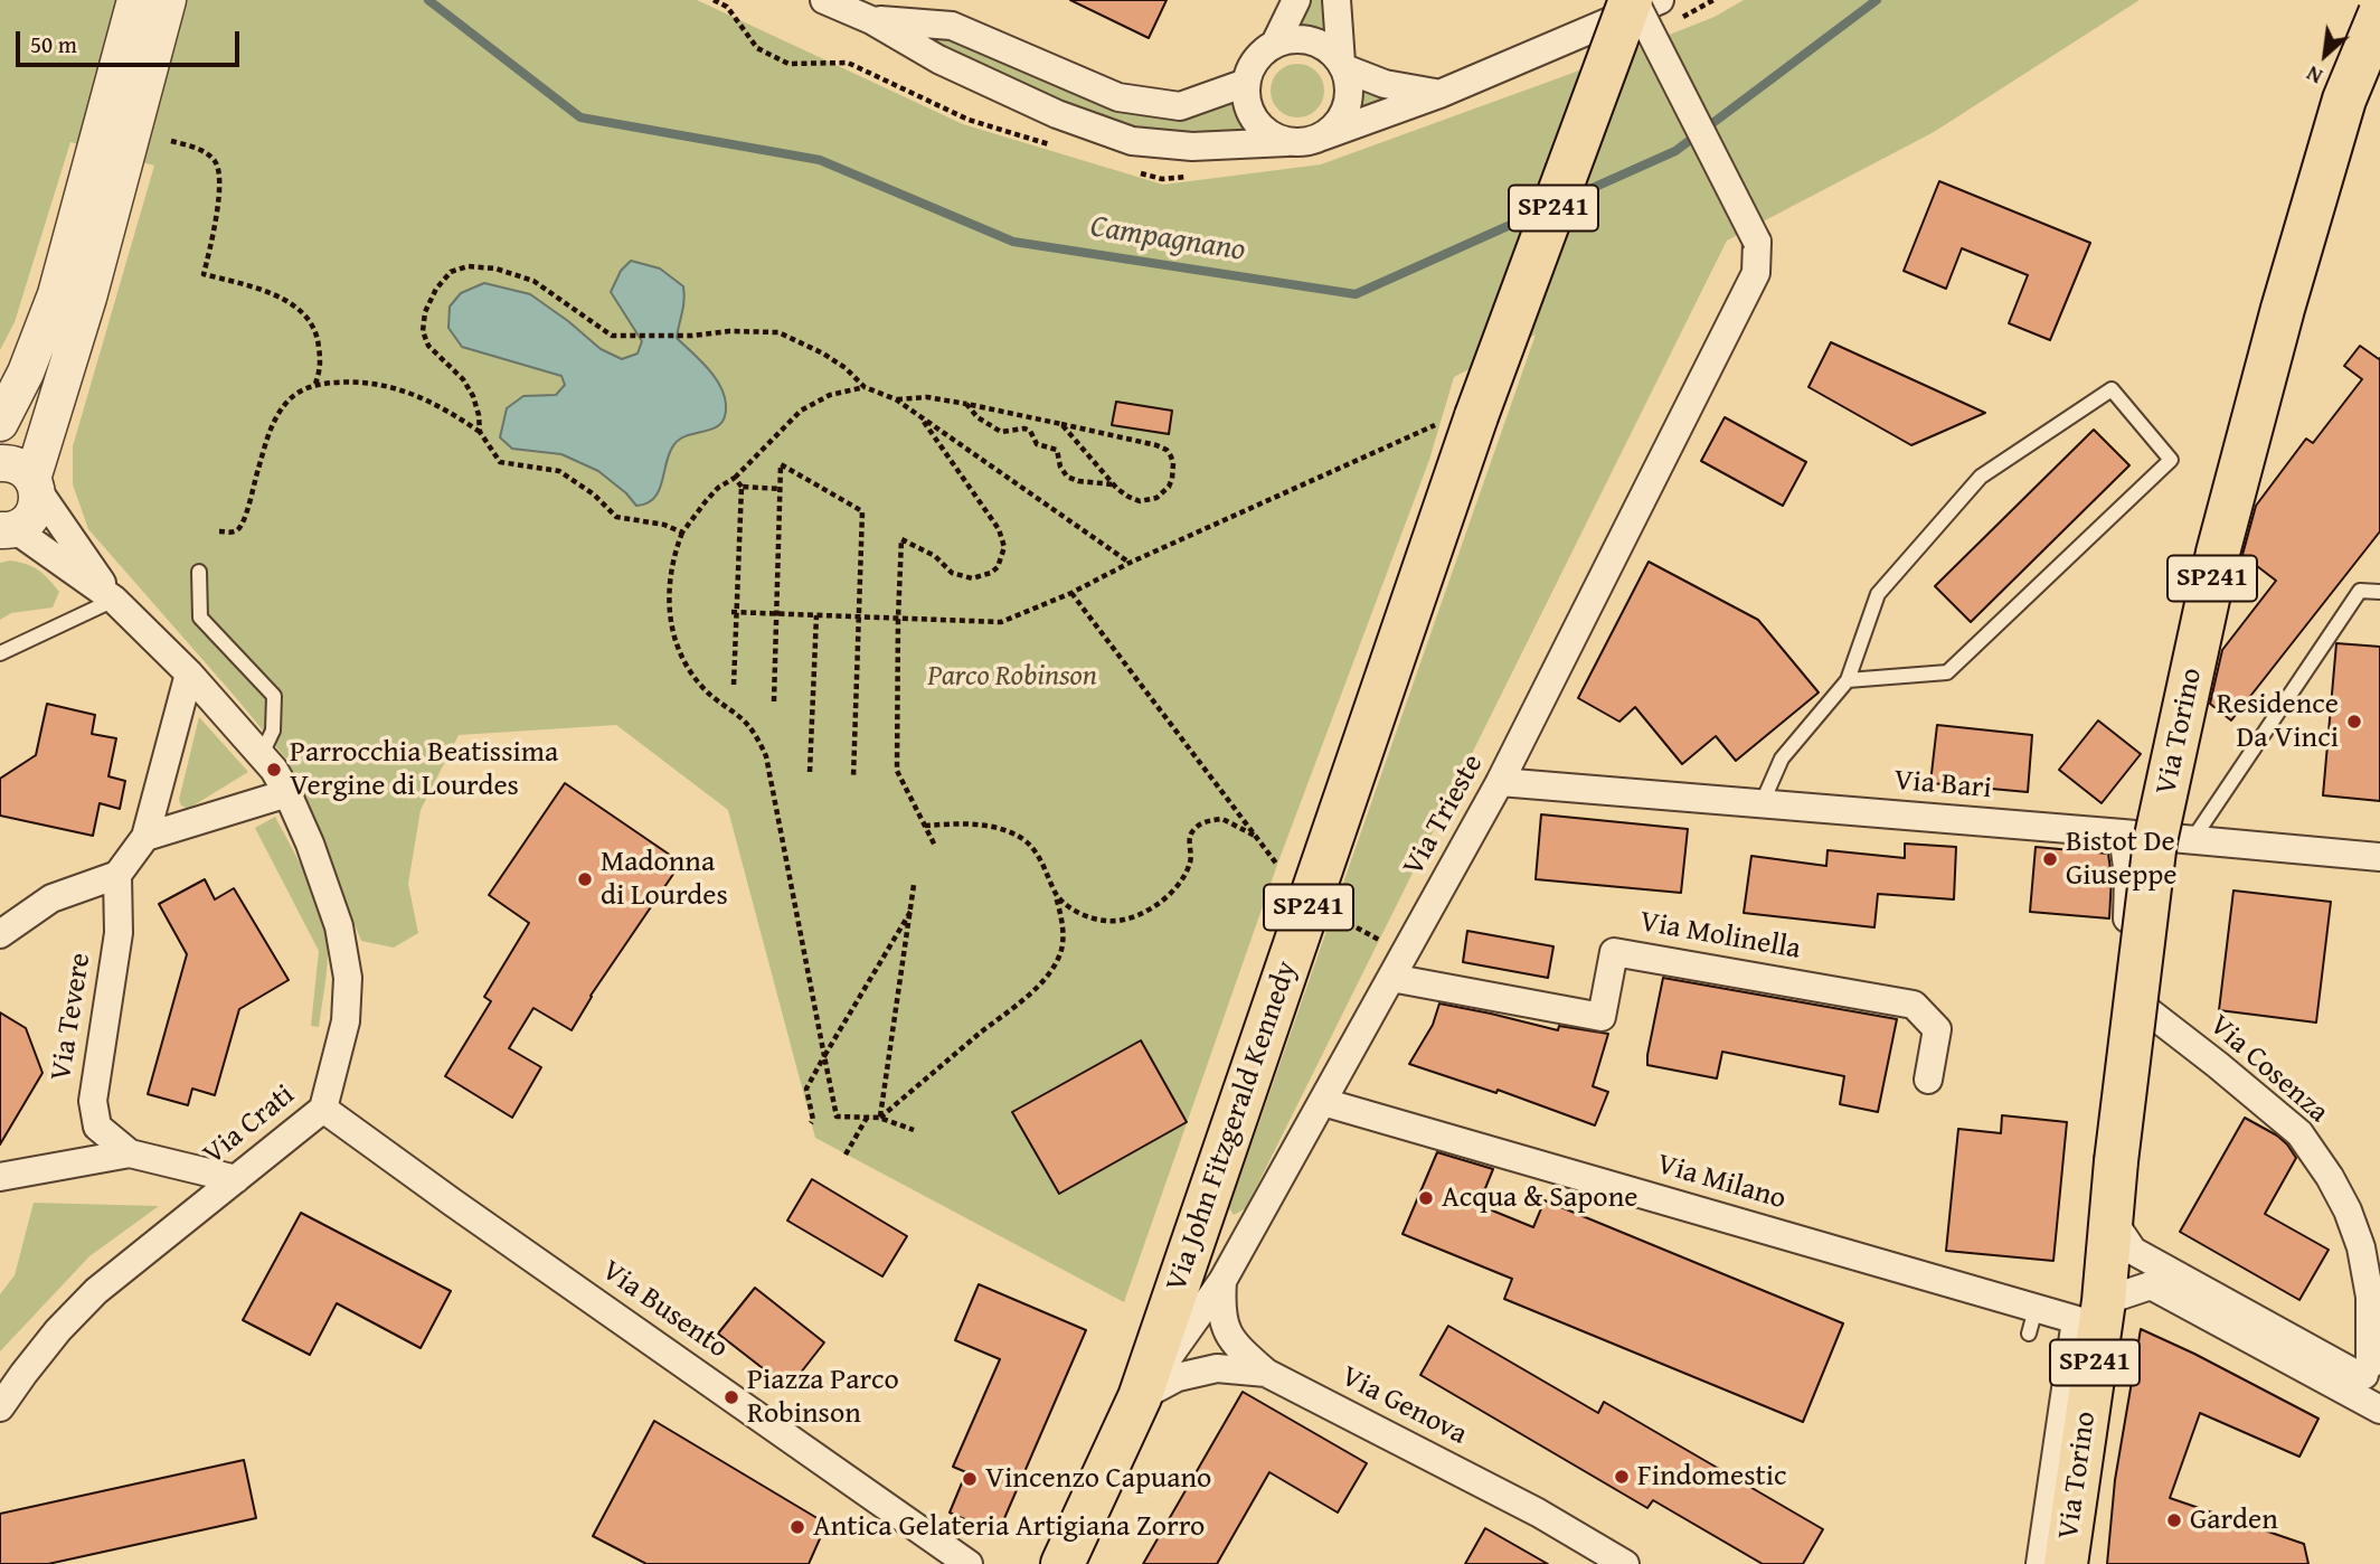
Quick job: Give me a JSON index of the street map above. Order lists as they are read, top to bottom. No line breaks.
{"streets":{"main road":["SP241","Via Torino","Via John Fitzgerald Kennedy"],"street":["Via Bari","Via Trieste","Via Molinella","Via Tevere","Via Cosenza","Via Crati","Via Milano","Via Busento","Via Genova"]},"crossings":[["SP241","Via Trieste"],["SP241","Via John Fitzgerald Kennedy"],["Via Torino","Via Cosenza"],["Via Torino","Via Milano"],["Via Bari","Via Trieste"],["Via Bari","Via Cosenza"],["Via Trieste","Via Molinella"],["Via Trieste","Via John Fitzgerald Kennedy"],["Via Trieste","Via Milano"],["Via Trieste","Via Genova"],["Via Tevere","Via Crati"],["Via Cosenza","Via Milano"],["Via Crati","Via Busento"],["Via John Fitzgerald Kennedy","Via Genova"]],"water":["Campagnano"],"parks":["Parco Robinson"],"places":["Residence Da Vinci","Parrocchia Beatissima Vergine di Lourdes","Bistot De Giuseppe","Madonna di Lourdes","Acqua & Sapone","Piazza Parco Robinson","Findomestic","Vincenzo Capuano","Garden","Antica Gelateria Artigiana Zorro"],"scale_bar":"50 m","north":"bottom left"}
